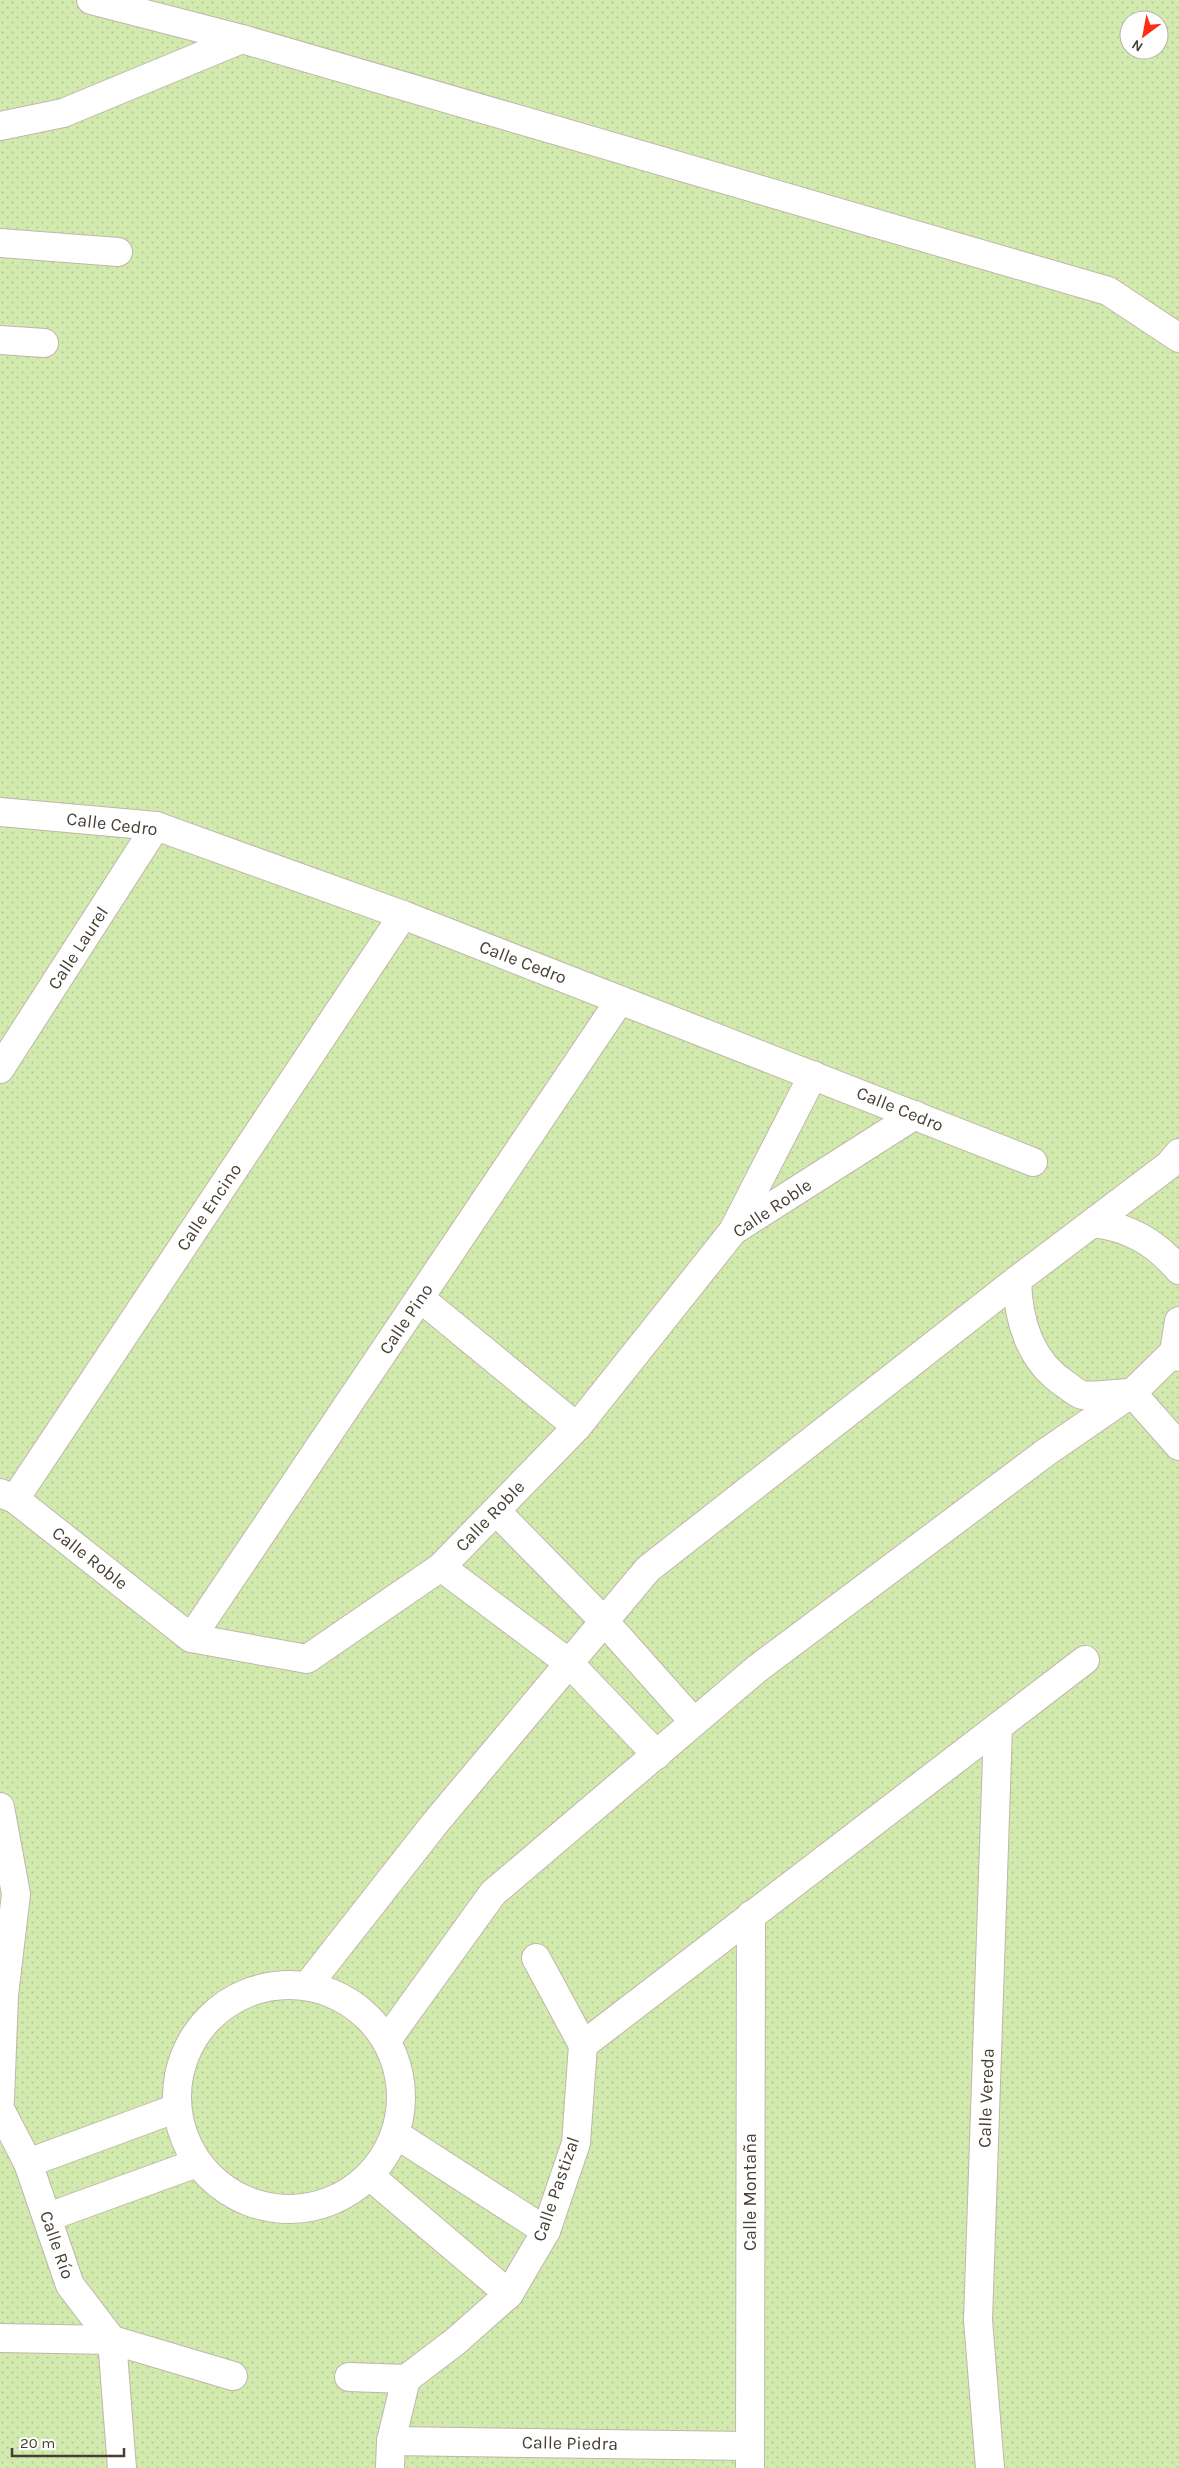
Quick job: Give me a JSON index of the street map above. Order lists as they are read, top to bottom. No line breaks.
{"streets":{"street":["Calle Cedro","Calle Laurel","Calle Encino","Calle Roble","Calle Pino","Calle Vereda","Calle Pastizal","Calle Montaña","Calle Río","Calle Piedra"]},"crossings":[["Calle Cedro","Calle Laurel"],["Calle Cedro","Calle Encino"],["Calle Cedro","Calle Roble"],["Calle Cedro","Calle Pino"],["Calle Encino","Calle Roble"],["Calle Roble","Calle Pino"],["Calle Montaña","Calle Piedra"]],"scale_bar":"20 m","north":"bottom left"}
